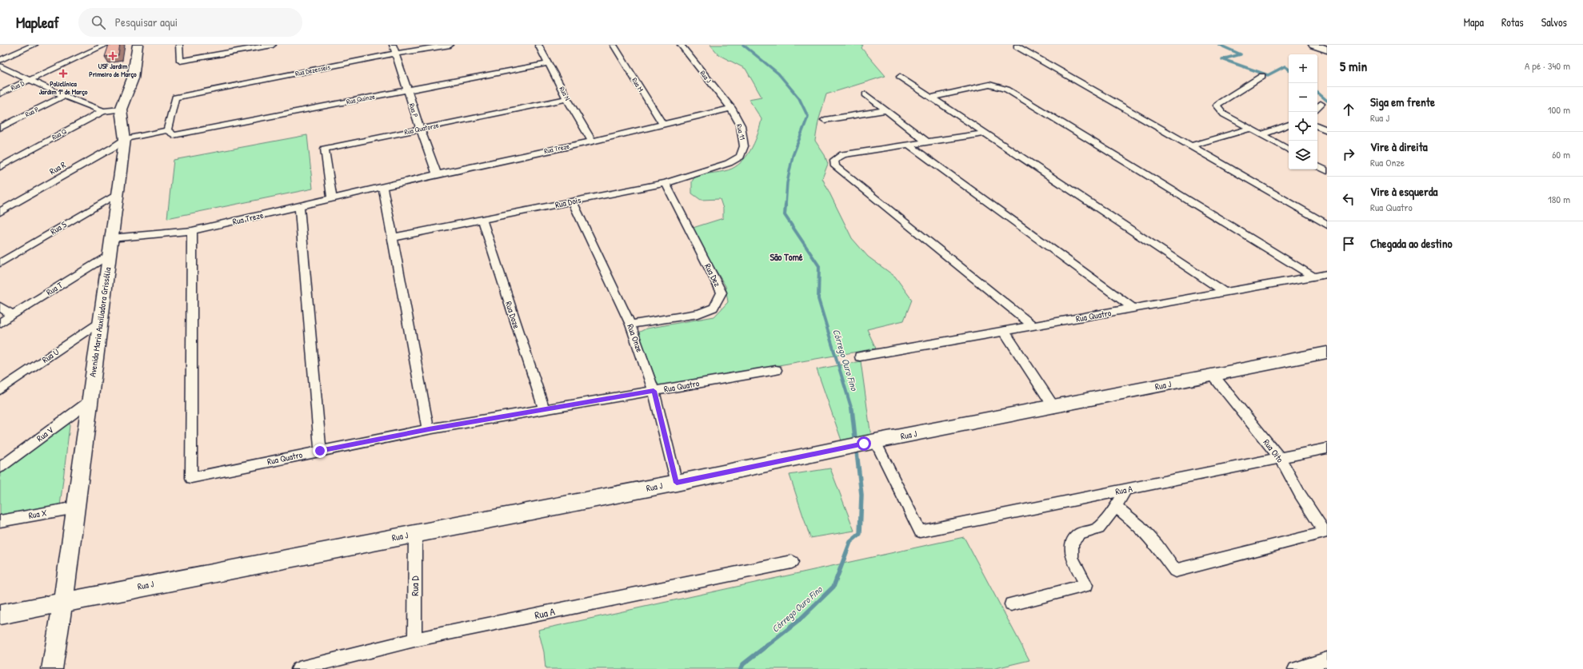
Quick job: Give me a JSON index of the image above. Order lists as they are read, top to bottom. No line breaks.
{"streets":{"main road":["Rua J","Avenida Maria Auxiliadora Grissólia"],"street":["Rua Dezesseis","Rua M","Rua D","Rua N","Rua Quinze","Rua P","Rua Quatorze","Rua 11","Rua Q","Rua Treze","Rua R","Rua Dois","Rua S","Rua Dez","Rua T","Rua Doze","Rua Quatro","Rua Onze","Rua U","Rua V","Rua Oito","Rua A","Rua X"]},"crossings":[["Rua Dezesseis","Rua Quinze"],["Rua Dezesseis","Rua P"],["Rua J","Rua D"],["Rua J","Rua 11"],["Rua J","Rua Treze"],["Rua J","Avenida Maria Auxiliadora Grissólia"],["Rua J","Rua Onze"],["Rua J","Rua Oito"],["Rua J","Rua A"],["Rua M","Rua Treze"],["Rua D","Rua A"],["Rua N","Rua Quinze"],["Rua N","Rua Quatorze"],["Rua N","Rua Treze"],["Rua Quinze","Rua P"],["Rua Quinze","Rua R"],["Rua Quinze","Avenida Maria Auxiliadora Grissólia"],["Rua P","Rua Quatorze"],["Rua P","Rua Treze"],["Rua Quatorze","Rua Treze"],["Rua 11","Rua Treze"],["Rua 11","Rua Dois"],["Rua Q","Avenida Maria Auxiliadora Grissólia"],["Rua Treze","Rua Quatro"],["Rua Treze","Avenida Maria Auxiliadora Grissólia"],["Rua R","Avenida Maria Auxiliadora Grissólia"],["Rua Dois","Rua Dez"],["Rua Dois","Rua Doze"],["Rua Dois","Rua Onze"],["Rua S","Avenida Maria Auxiliadora Grissólia"],["Rua Dez","Rua Onze"],["Rua T","Avenida Maria Auxiliadora Grissólia"],["Rua Doze","Rua Quatro"],["Rua Quatro","Rua Onze"],["Avenida Maria Auxiliadora Grissólia","Rua U"],["Avenida Maria Auxiliadora Grissólia","Rua V"],["Avenida Maria Auxiliadora Grissólia","Rua X"],["Rua Oito","Rua A"]],"districts":["São Tomé"],"water":["Córrego Ouro Fino"],"places":{"health":["USF Jardim Primeiro de Março","Policlínica Jardim 1º de Março"]},"page":{"header":"Mapleaf","search":"Pesquisar aqui","nav":["Mapa","Rotas","Salvos"],"heading":["5 min","A pé · 340 m"],"map_buttons":["+","−"],"list":[["Siga em frente","Rua J","100 m"],["Vire à direita","Rua Onze","60 m"],["Vire à esquerda","Rua Quatro","180 m"],"Chegada ao destino"]}}
